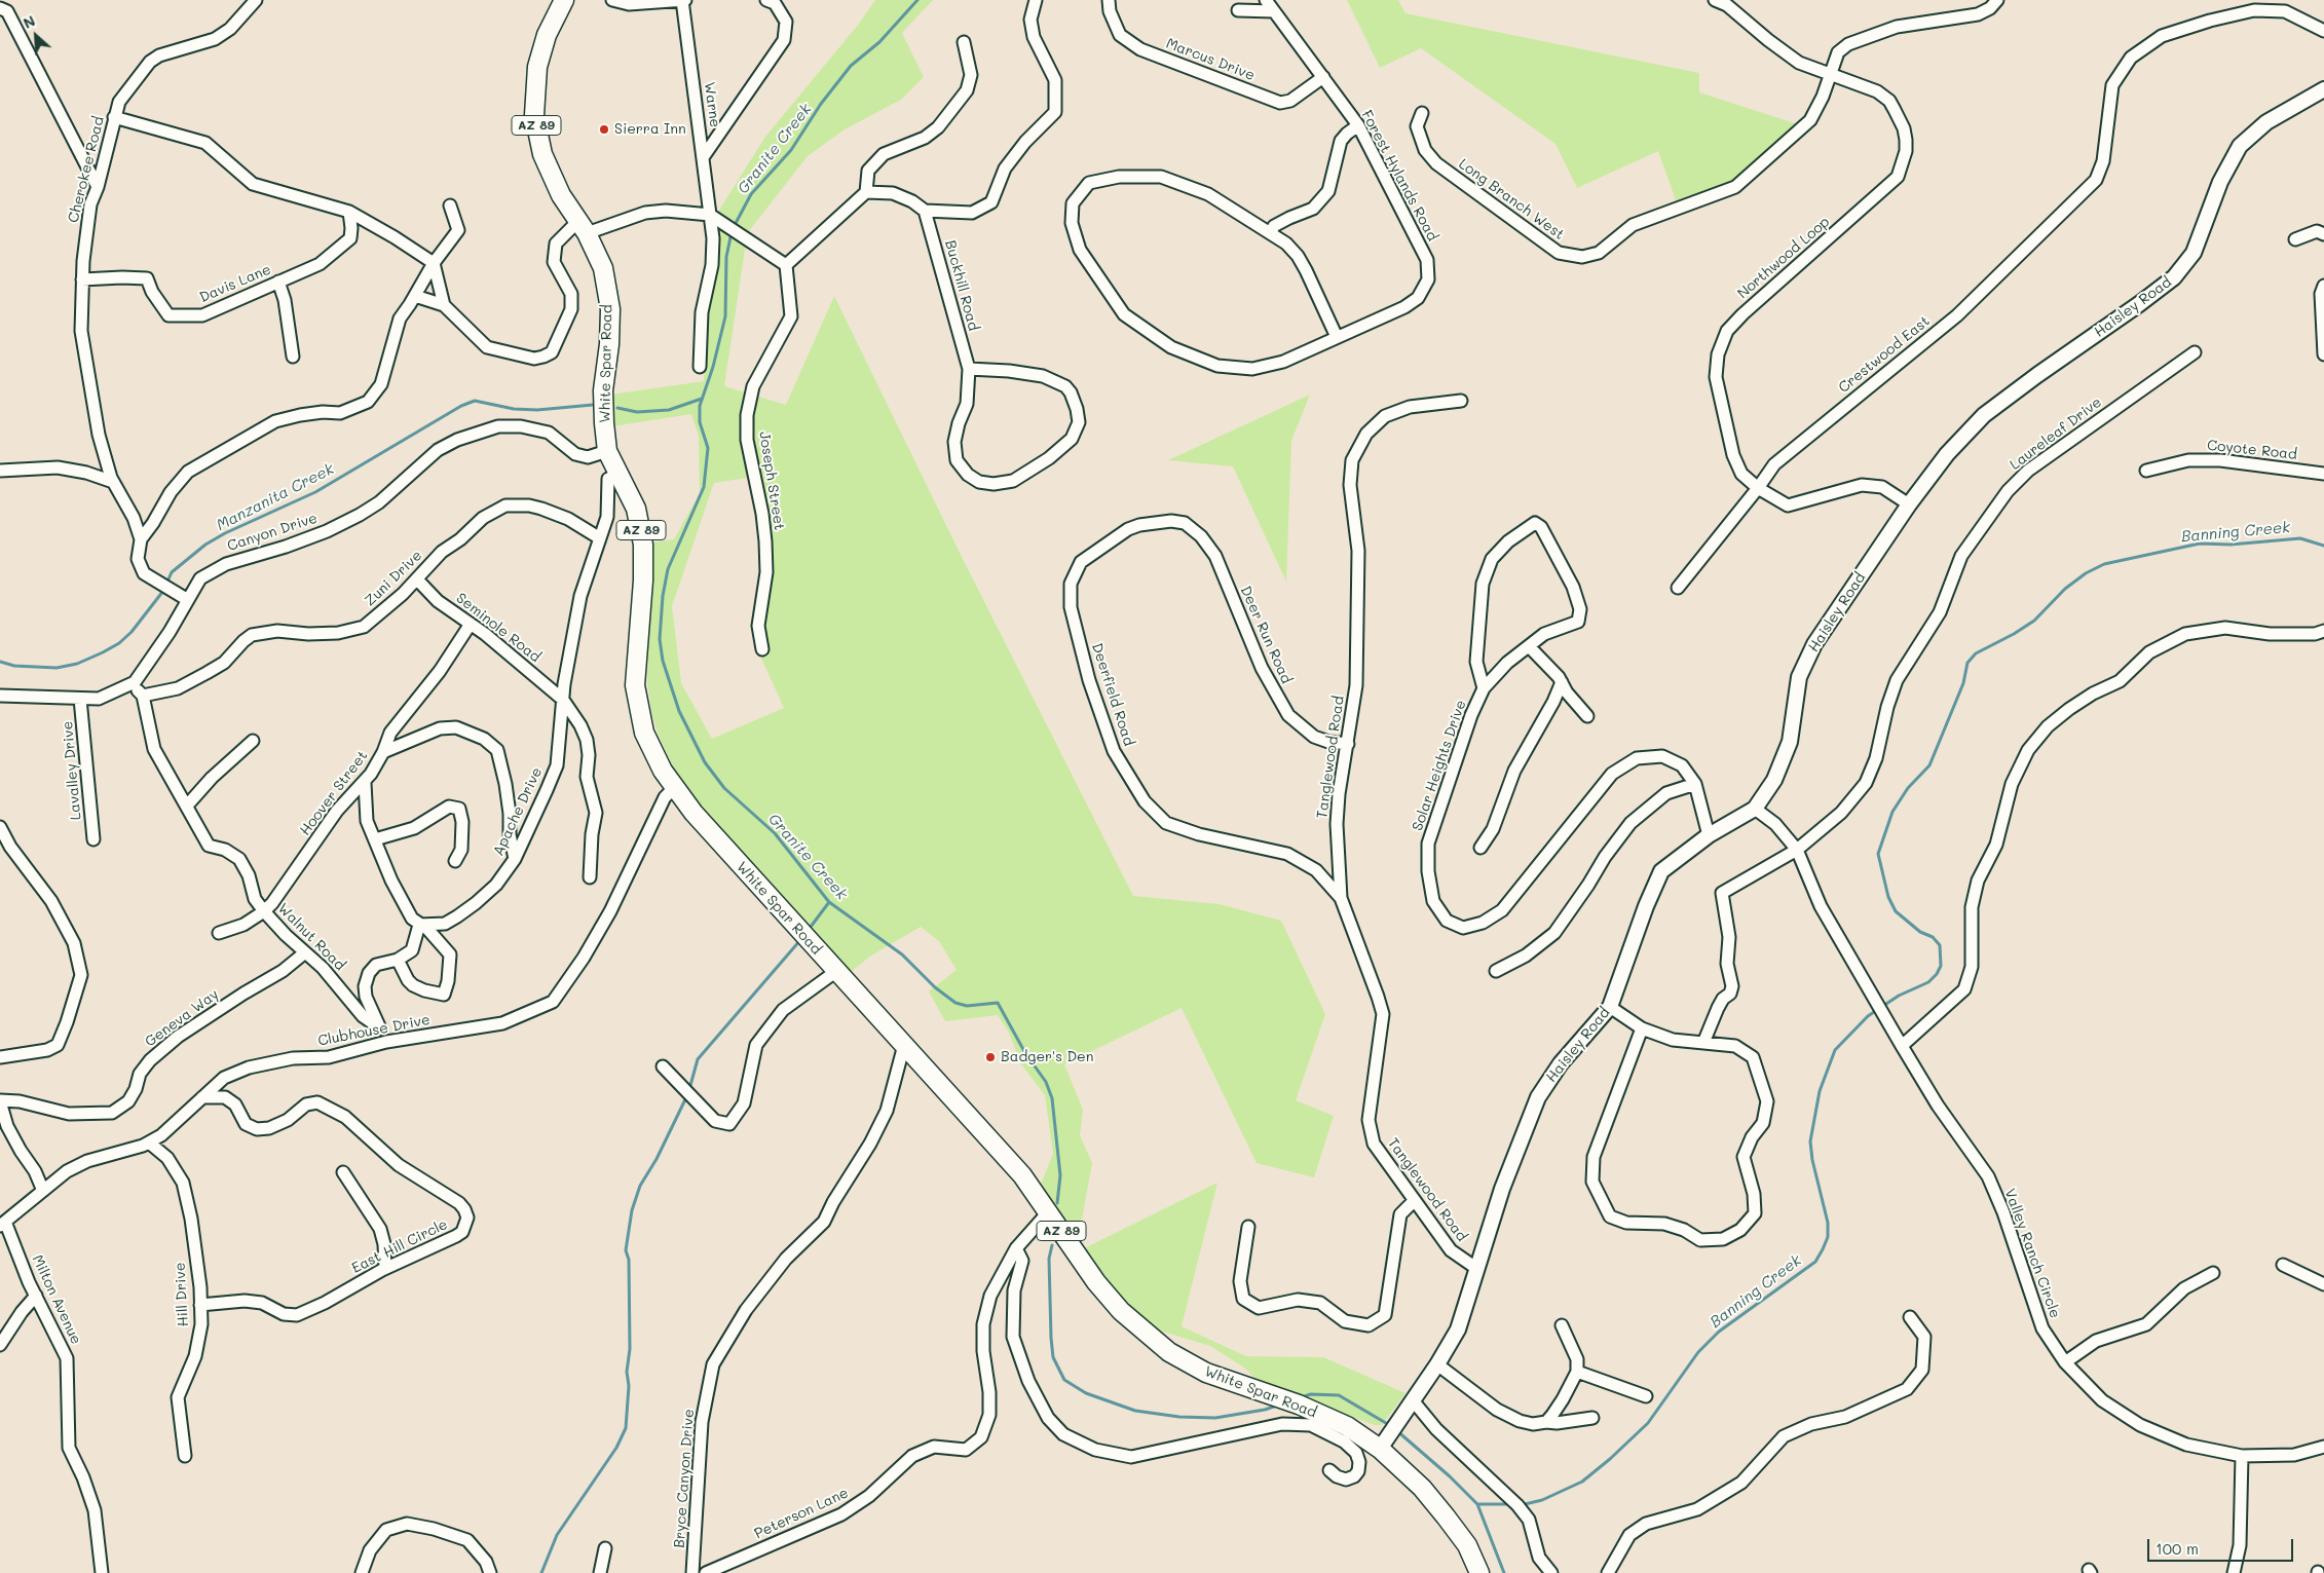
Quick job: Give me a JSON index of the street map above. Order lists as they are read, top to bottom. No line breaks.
{"streets":{"main road":["AZ 89","White Spar Road"],"street":["Marcus Drive","Warne","Cherokee Road","Forest Hylands Road","Long Branch West","Northwood Loop","Davis Lane","Buckhill Road","Haisley Road","Crestwood East","Laureleaf Drive","Coyote Road","Joseph Street","Canyon Drive","Zuni Drive","Seminole Road","Deer Run Road","Deerfield Road","Tanglewood Road","Solar Heights Drive","Lavalley Drive","Hoover Street","Apache Drive","Walnut Road","Geneva Way","Clubhouse Drive","East Hill Circle","Valley Ranch Circle","Hill Drive","Milton Avenue","Bryce Canyon Drive","Peterson Lane"]},"crossings":[["Marcus Drive","Forest Hylands Road"],["Cherokee Road","Davis Lane"],["Cherokee Road","Canyon Drive"],["Long Branch West","Northwood Loop"],["Northwood Loop","Haisley Road"],["Northwood Loop","Crestwood East"],["Haisley Road","White Spar Road"],["Haisley Road","Tanglewood Road"],["Haisley Road","Solar Heights Drive"],["Haisley Road","Valley Ranch Circle"],["White Spar Road","Canyon Drive"],["White Spar Road","Apache Drive"],["White Spar Road","Clubhouse Drive"],["White Spar Road","Bryce Canyon Drive"],["White Spar Road","Peterson Lane"],["Laureleaf Drive","Valley Ranch Circle"],["Canyon Drive","Lavalley Drive"],["Zuni Drive","Seminole Road"],["Zuni Drive","Apache Drive"],["Zuni Drive","Walnut Road"],["Seminole Road","Hoover Street"],["Seminole Road","Apache Drive"],["Deer Run Road","Deerfield Road"],["Deer Run Road","Tanglewood Road"],["Deerfield Road","Tanglewood Road"],["Hoover Street","Apache Drive"],["Hoover Street","Walnut Road"],["Walnut Road","Geneva Way"],["Walnut Road","Clubhouse Drive"],["Clubhouse Drive","East Hill Circle"],["Clubhouse Drive","Hill Drive"],["Clubhouse Drive","Milton Avenue"],["East Hill Circle","Hill Drive"]],"water":["Granite Creek","Manzanita Creek","Banning Creek"],"places":["Sierra Inn","Badger's Den"],"scale_bar":"100 m","north":"top left"}
